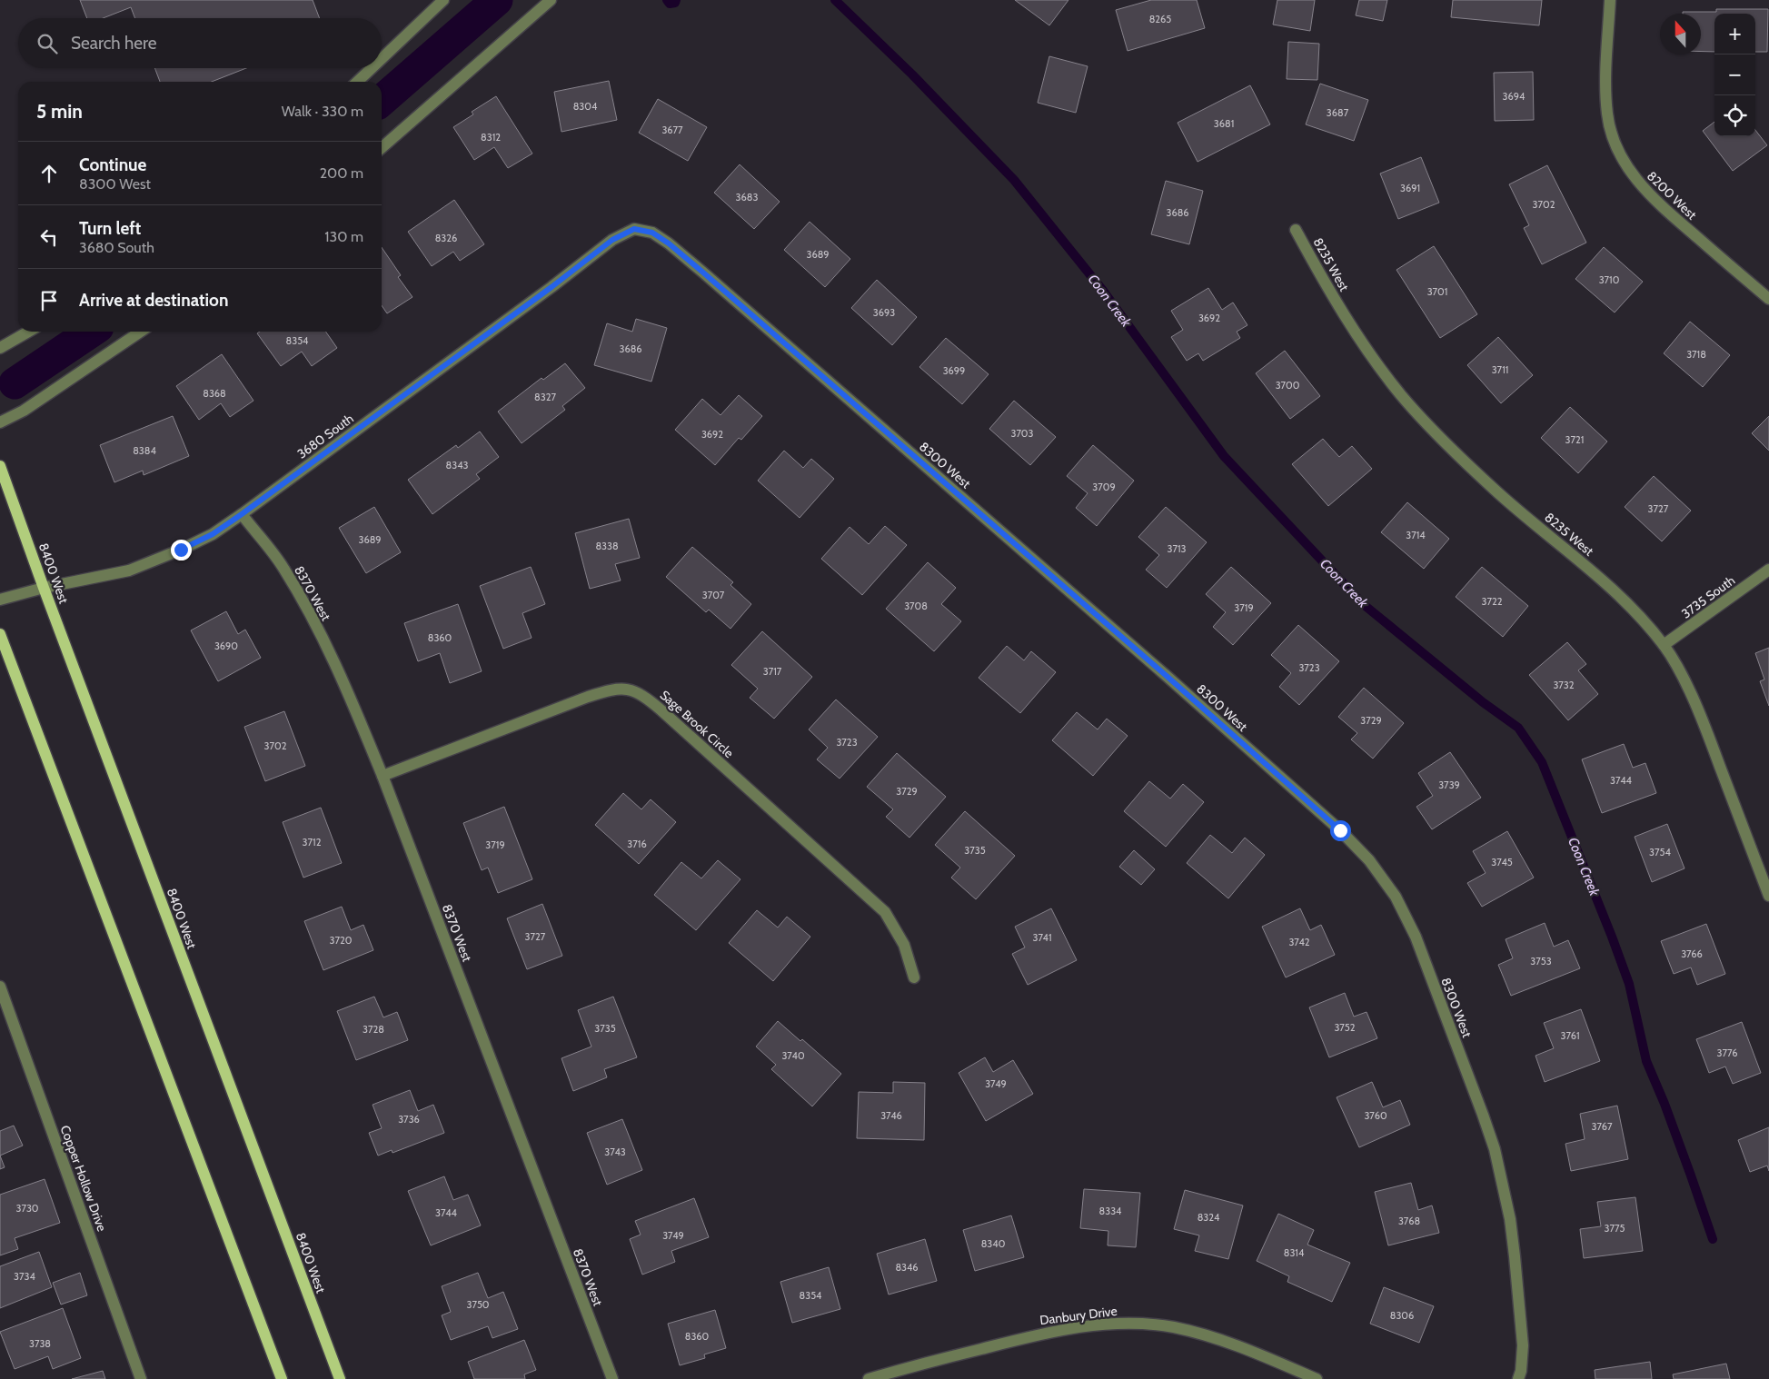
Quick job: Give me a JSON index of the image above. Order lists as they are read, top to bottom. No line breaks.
{"streets":{"main road":["8400 West"],"street":["8200 West","8235 West","3680 South","8300 West","8370 West","3735 South","Sage Brook Circle","Copper Hollow Drive","Danbury Drive"]},"crossings":[["8235 West","3735 South"],["3680 South","8300 West"],["3680 South","8400 West"],["3680 South","8370 West"],["8370 West","Sage Brook Circle"]],"water":["Coon Creek"],"house_numbers":["8265","3694","8304","3687","3681","3677","8312","3691","3683","3702","3686","8326","3689","3710","3701","3693","3692","8354","3686","3718","3711","3699","3700","8368","8327","3703","3692","3721","8384","8343","3709","3727","3714","3689","8338","3713","3707","3722","3708","3719","8360","3690","3723","3717","3732","3729","3723","3702","3744","3739","3729","3712","3716","3719","3735","3754","3745","3727","3741","3720","3742","3766","3753","3752","3735","3728","3761","3776","3740","3749","3746","3760","3736","3767","3743","3730","8334","3744","8324","3768","3775","3749","8340","8314","8346","3734","8354","3750","8306","8360","3738"],"north":"top","page":{"map_buttons":["+","−"],"search":"Search here","heading":["5 min","Walk · 330 m"],"list":[["Continue","8300 West","200 m"],["Turn left","3680 South","130 m"],"Arrive at destination"]}}
